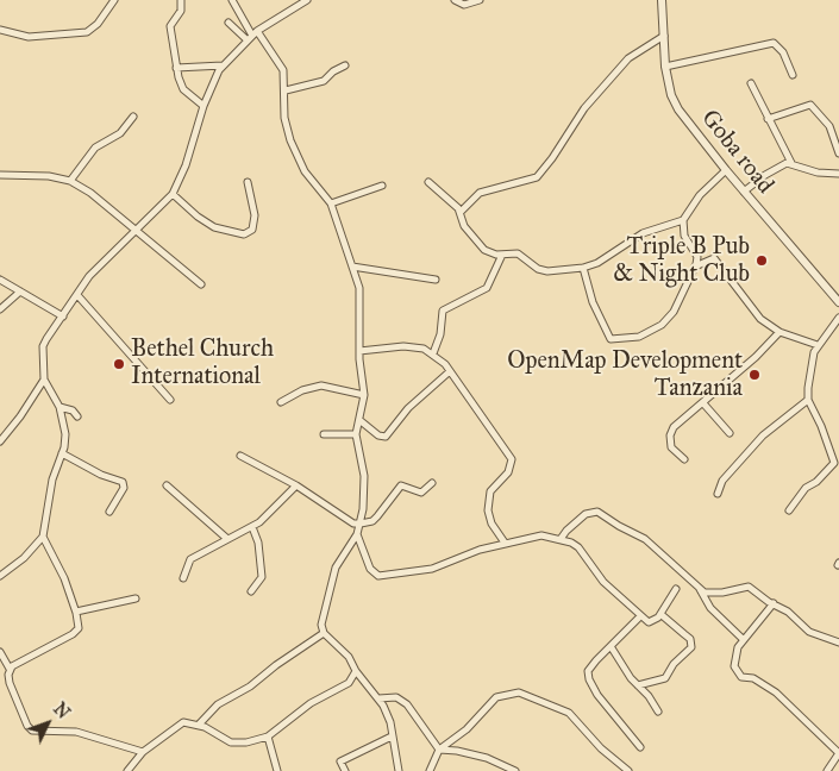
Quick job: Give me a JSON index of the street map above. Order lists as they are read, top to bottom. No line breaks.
{"streets":{"street":["Goba road"]},"places":["Triple B Pub & Night Club","Bethel Church International","OpenMap Development Tanzania"],"north":"top right"}
